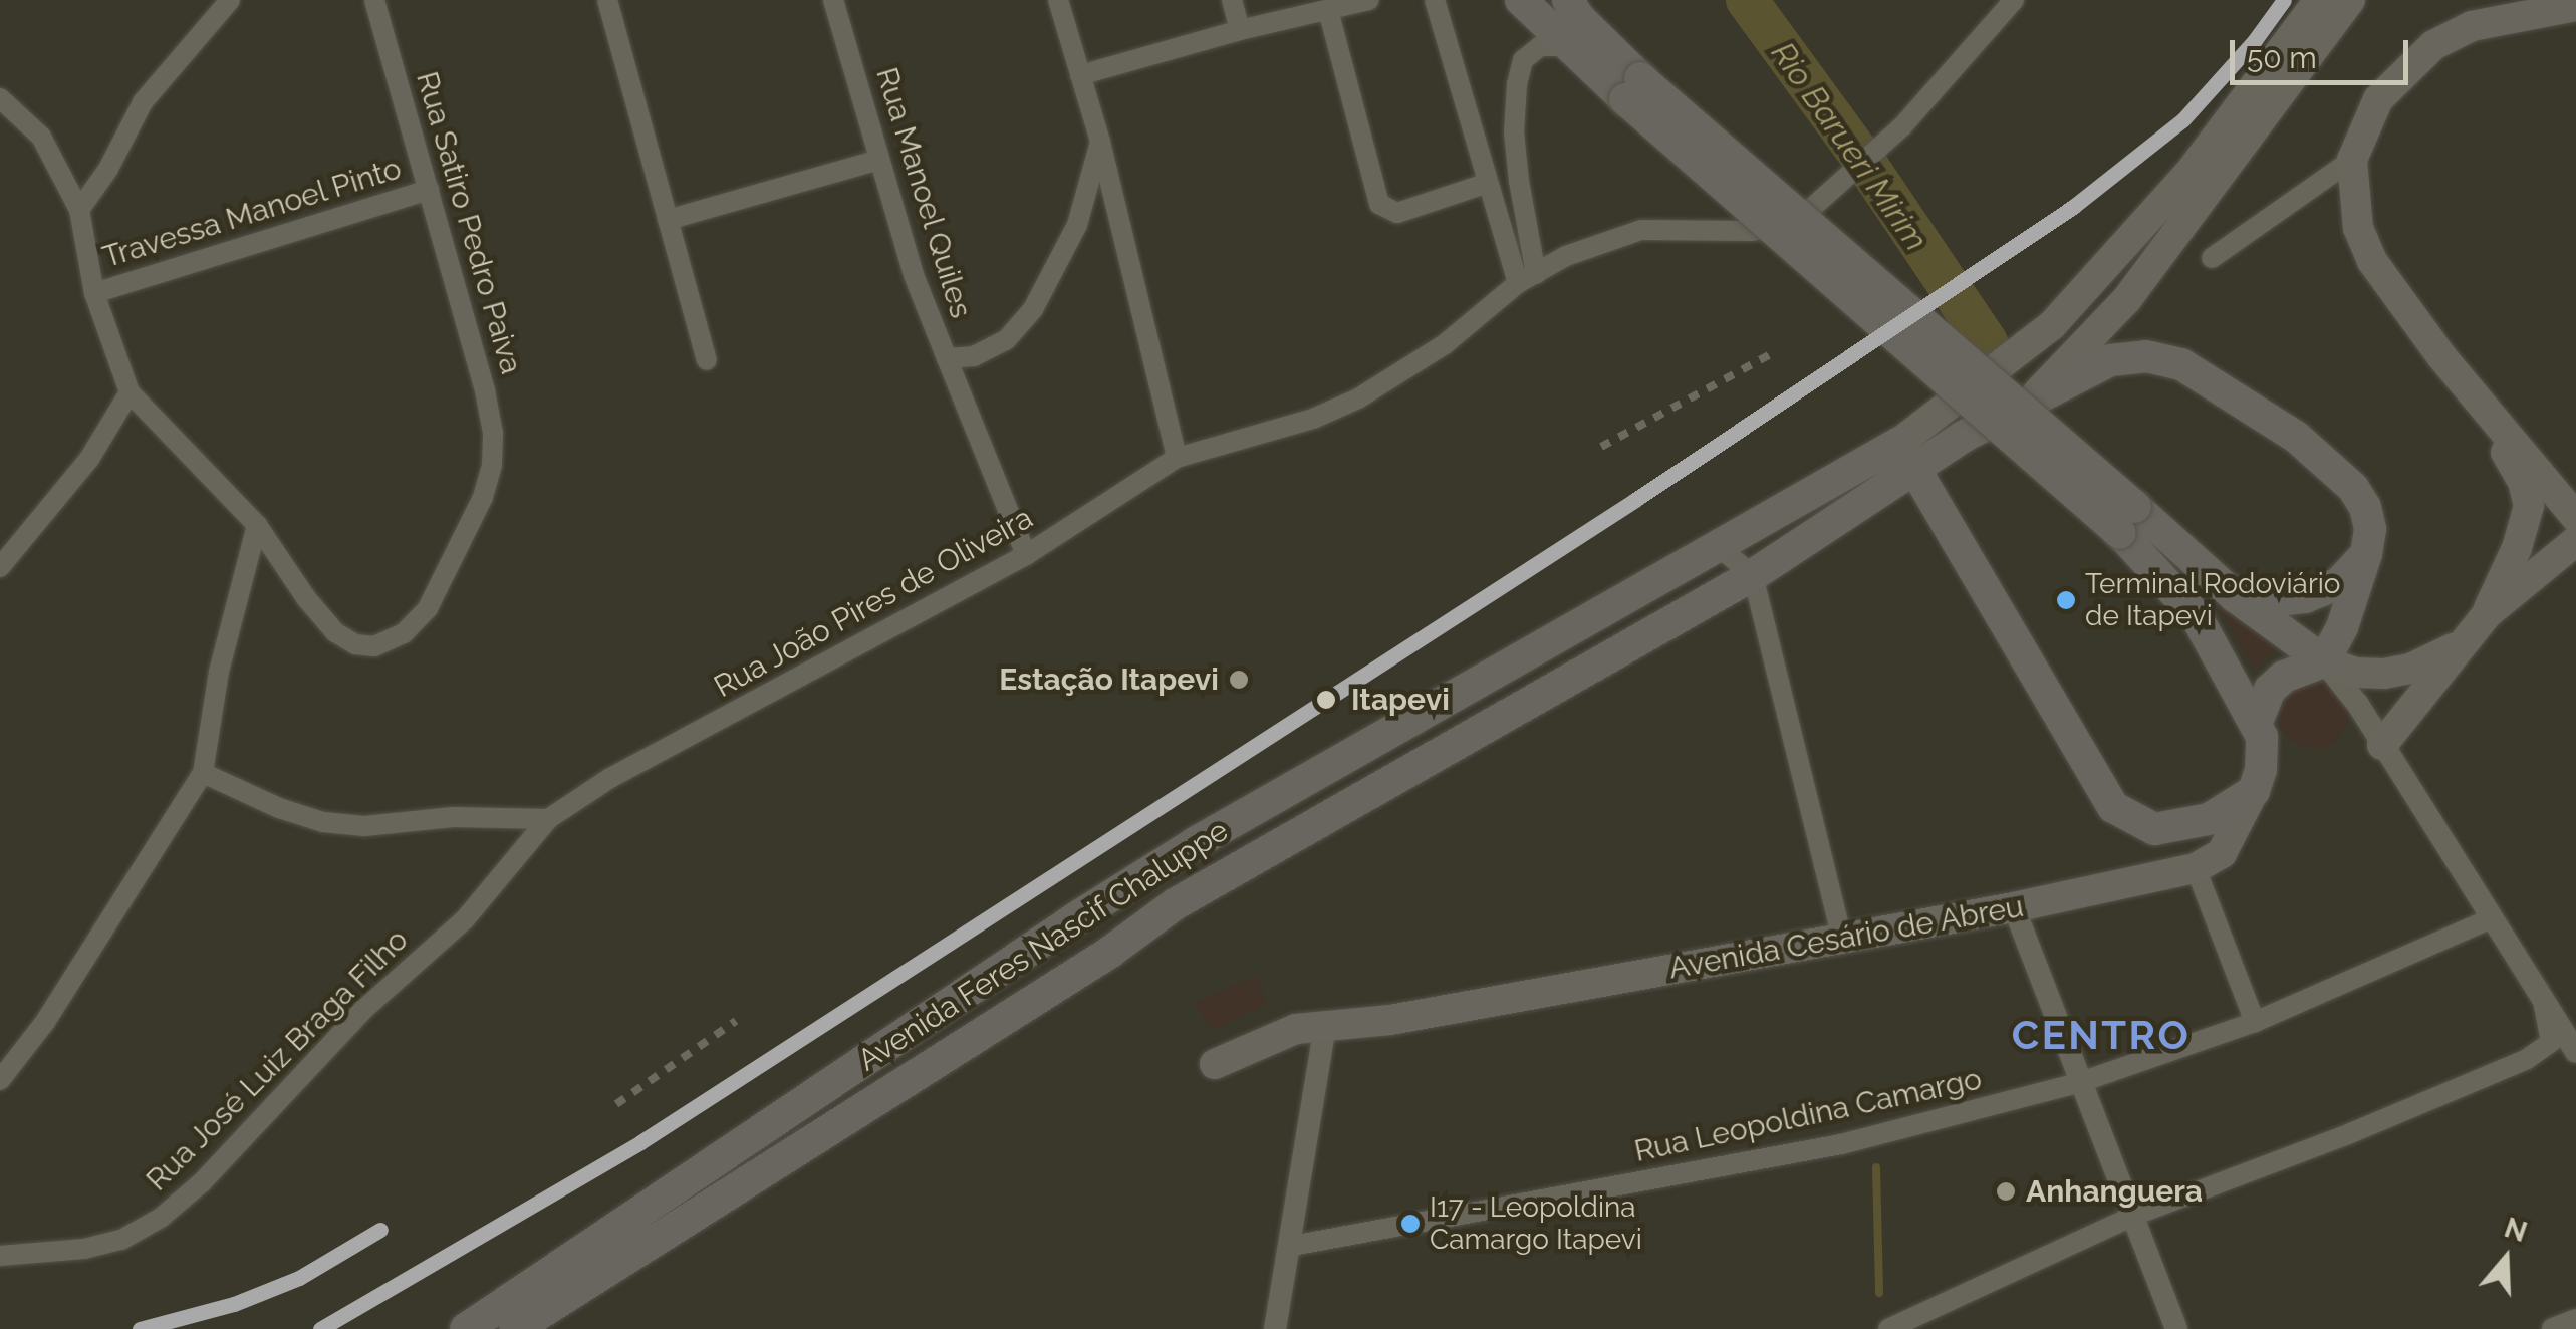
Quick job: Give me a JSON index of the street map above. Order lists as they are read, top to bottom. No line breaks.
{"streets":{"highway":["Avenida Cesário de Abreu","Avenida Feres Nascif Chaluppe"],"street":["Rua Manoel Quiles","Travessa Manoel Pinto","Rua Satiro Pedro Paiva","Rua João Pires de Oliveira","Rua José Luiz Braga Filho","Rua Leopoldina Camargo"]},"crossings":[["Travessa Manoel Pinto","Rua Satiro Pedro Paiva"],["Rua João Pires de Oliveira","Rua José Luiz Braga Filho"]],"districts":["CENTRO"],"water":["Rio Barueri Mirim"],"places":["Terminal Rodoviário de Itapevi","Estação Itapevi","Itapevi","Anhanguera","I17 - Leopoldina Camargo Itapevi"],"scale_bar":"50 m","north":"top"}
